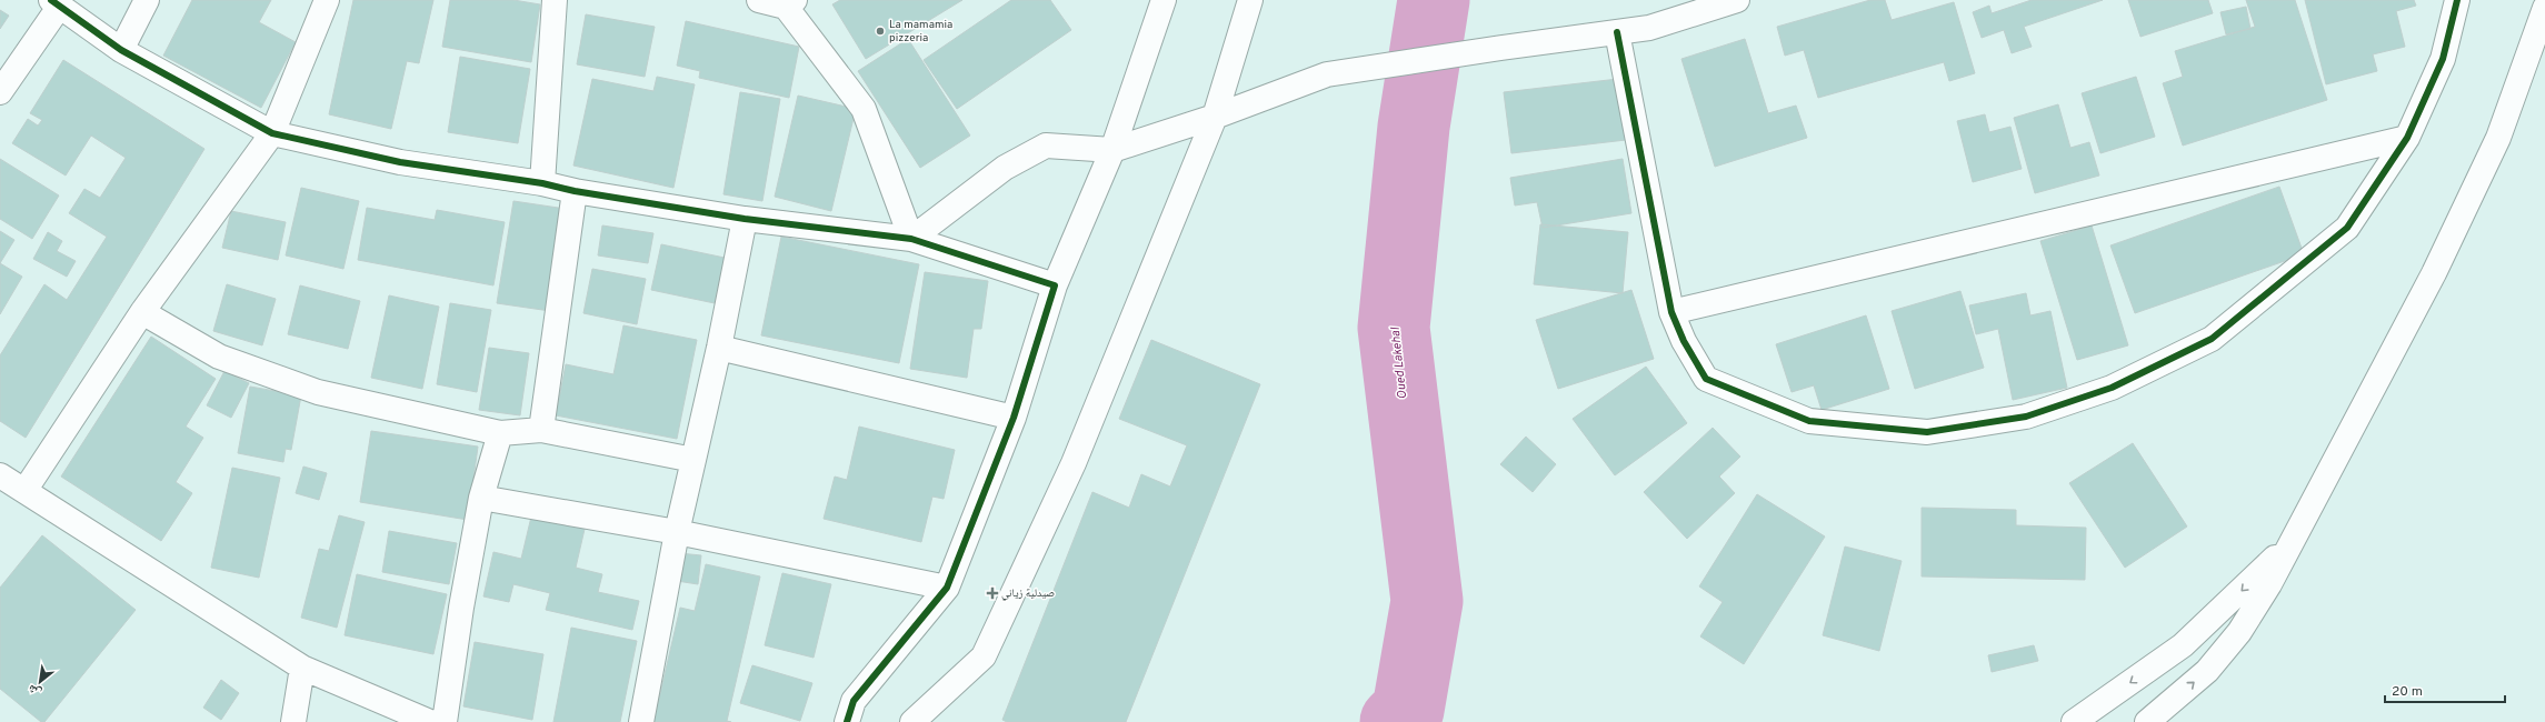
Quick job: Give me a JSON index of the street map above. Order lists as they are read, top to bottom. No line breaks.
{"water":["Oued Lakehal"],"places":{"other":["La mamamia pizzeria"],"health":["صيدلية زياني"]},"scale_bar":"20 m","north":"bottom left"}
